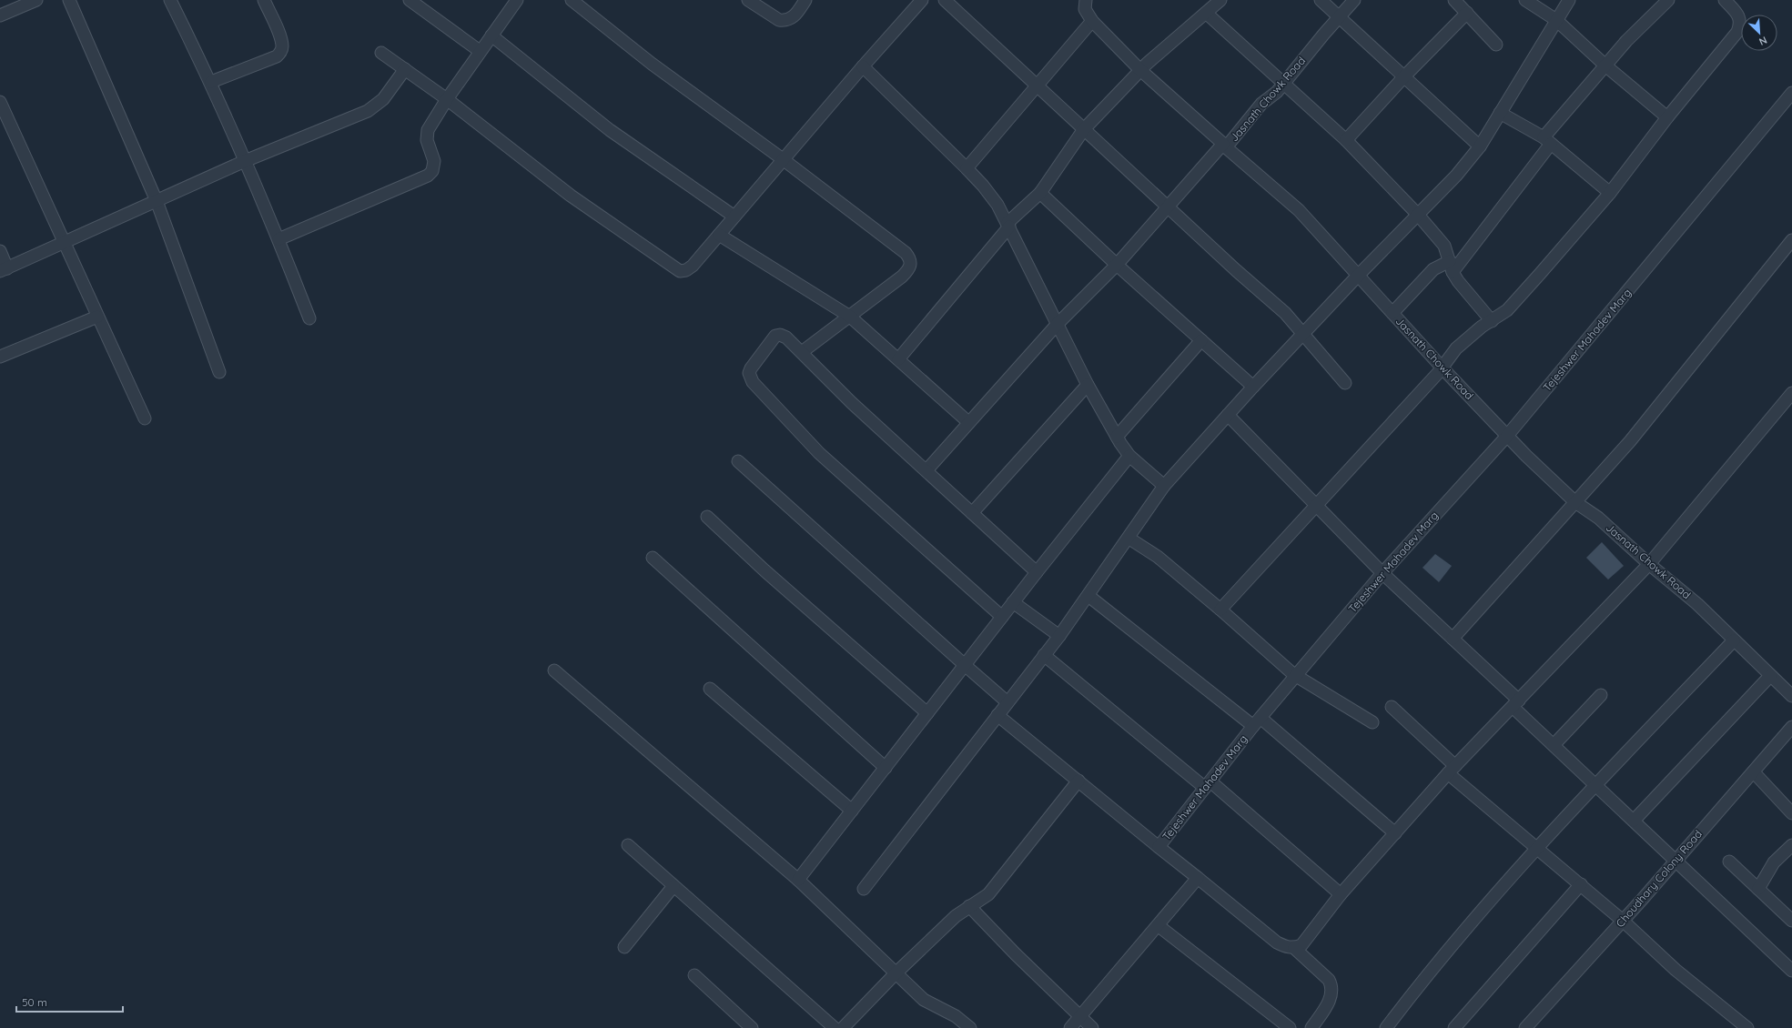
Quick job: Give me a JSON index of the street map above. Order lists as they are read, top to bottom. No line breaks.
{"streets":{"street":["Jasnath Chowk Road","Tejeshwer Mahadev Marg","Choudhary Colony Road"]},"crossings":[["Jasnath Chowk Road","Tejeshwer Mahadev Marg"]],"scale_bar":"50 m","north":"bottom right"}
